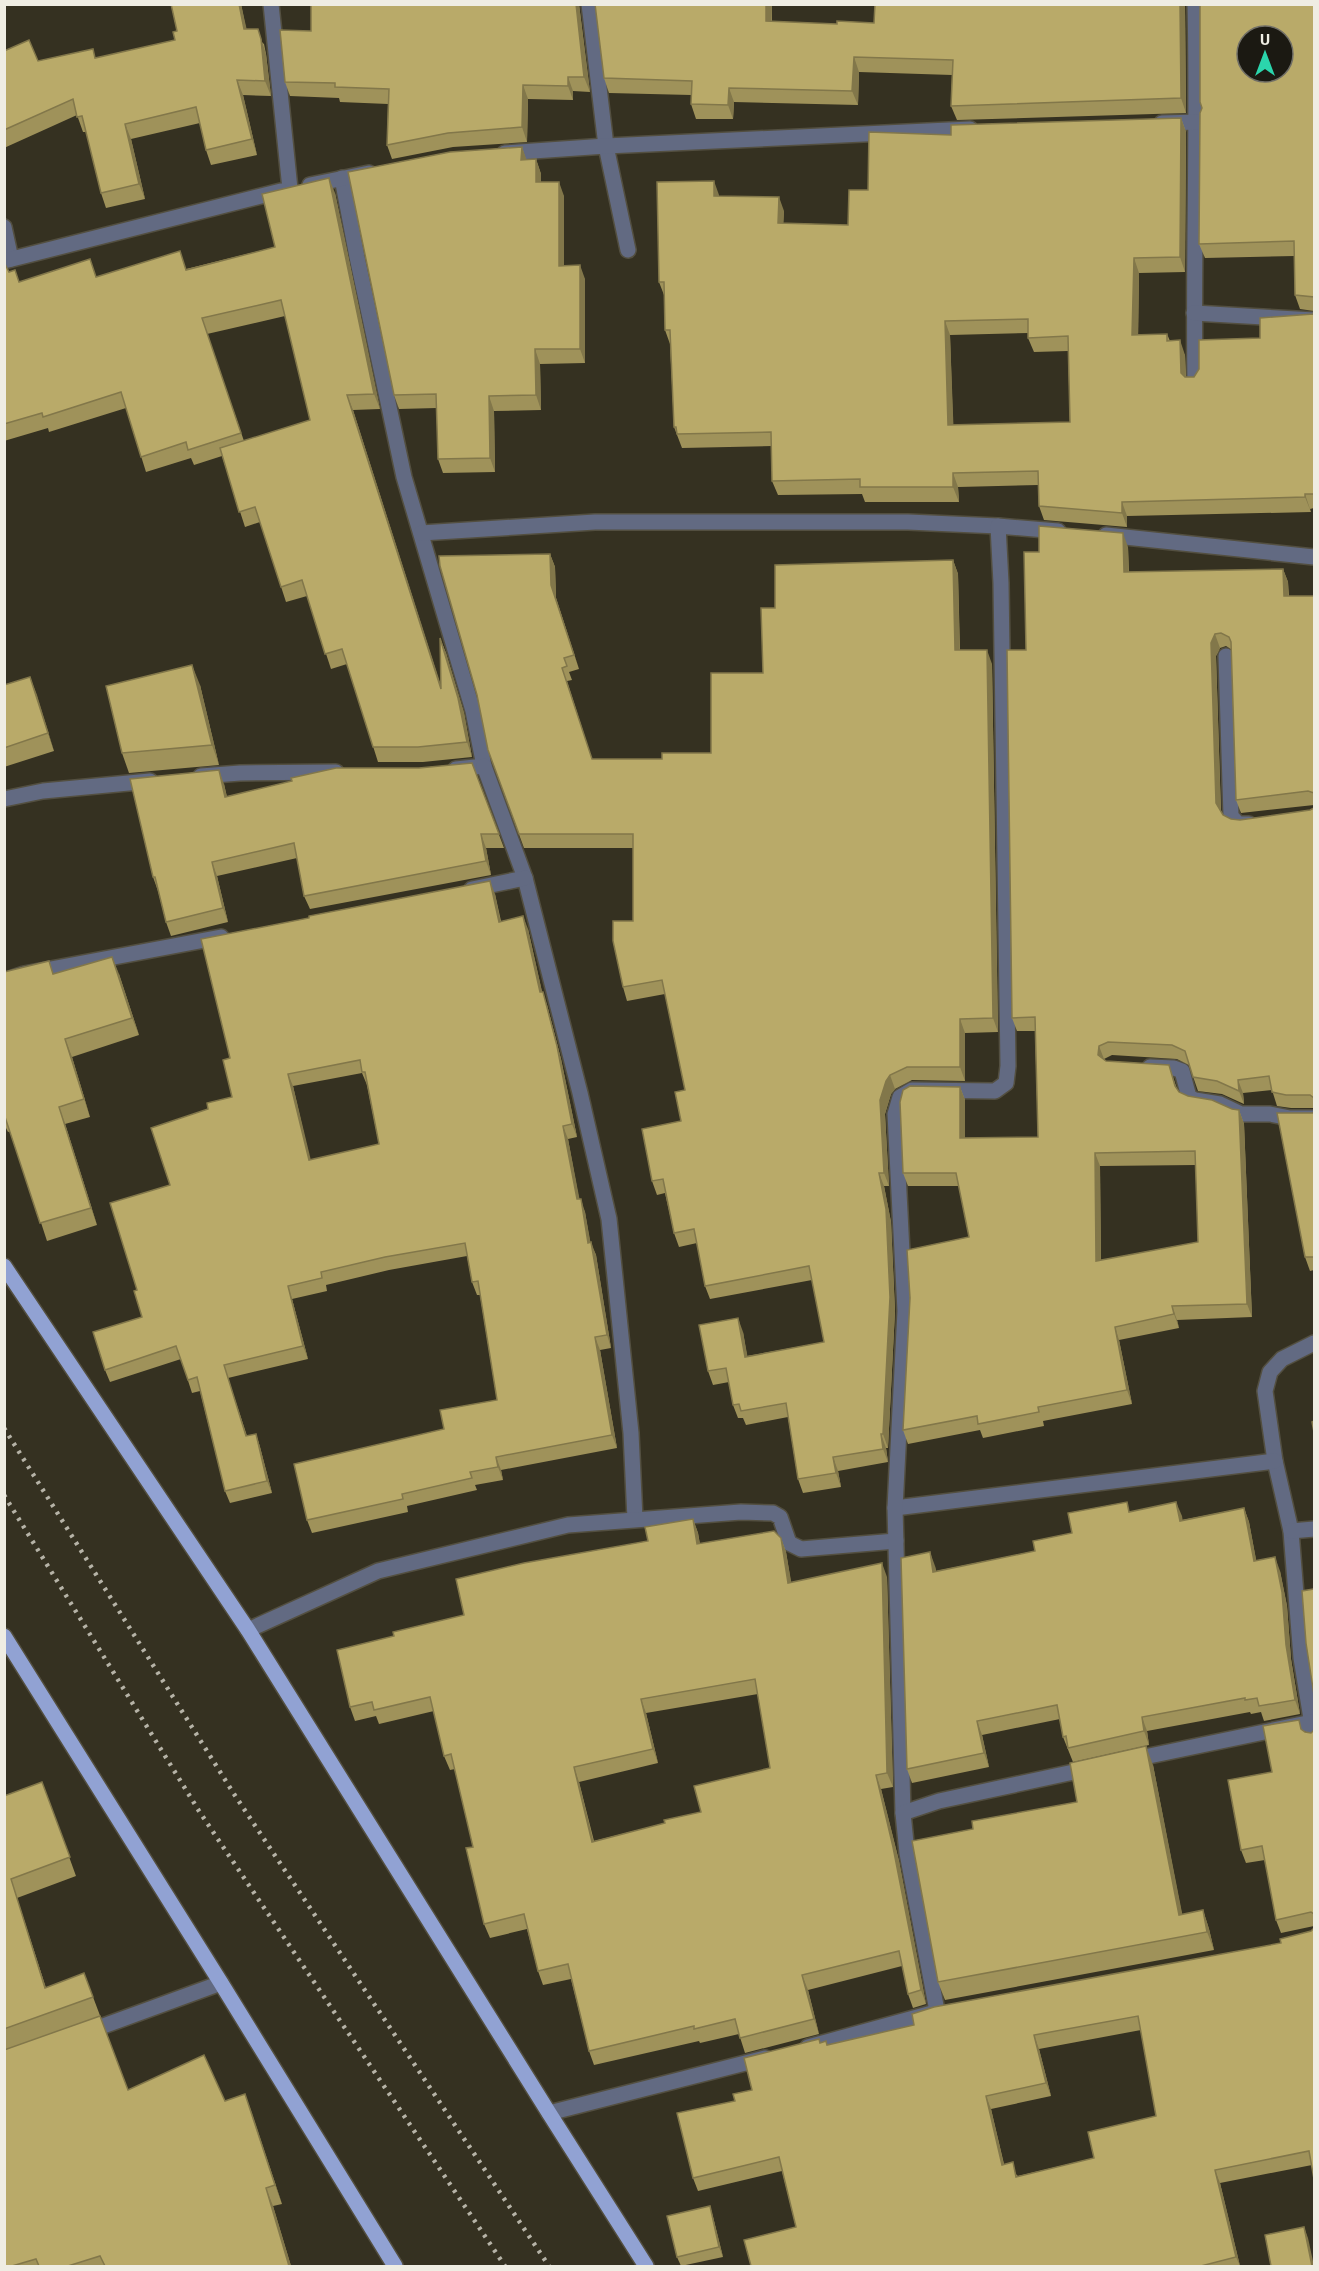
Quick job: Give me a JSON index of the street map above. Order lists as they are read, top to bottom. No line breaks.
{"north":"top"}
